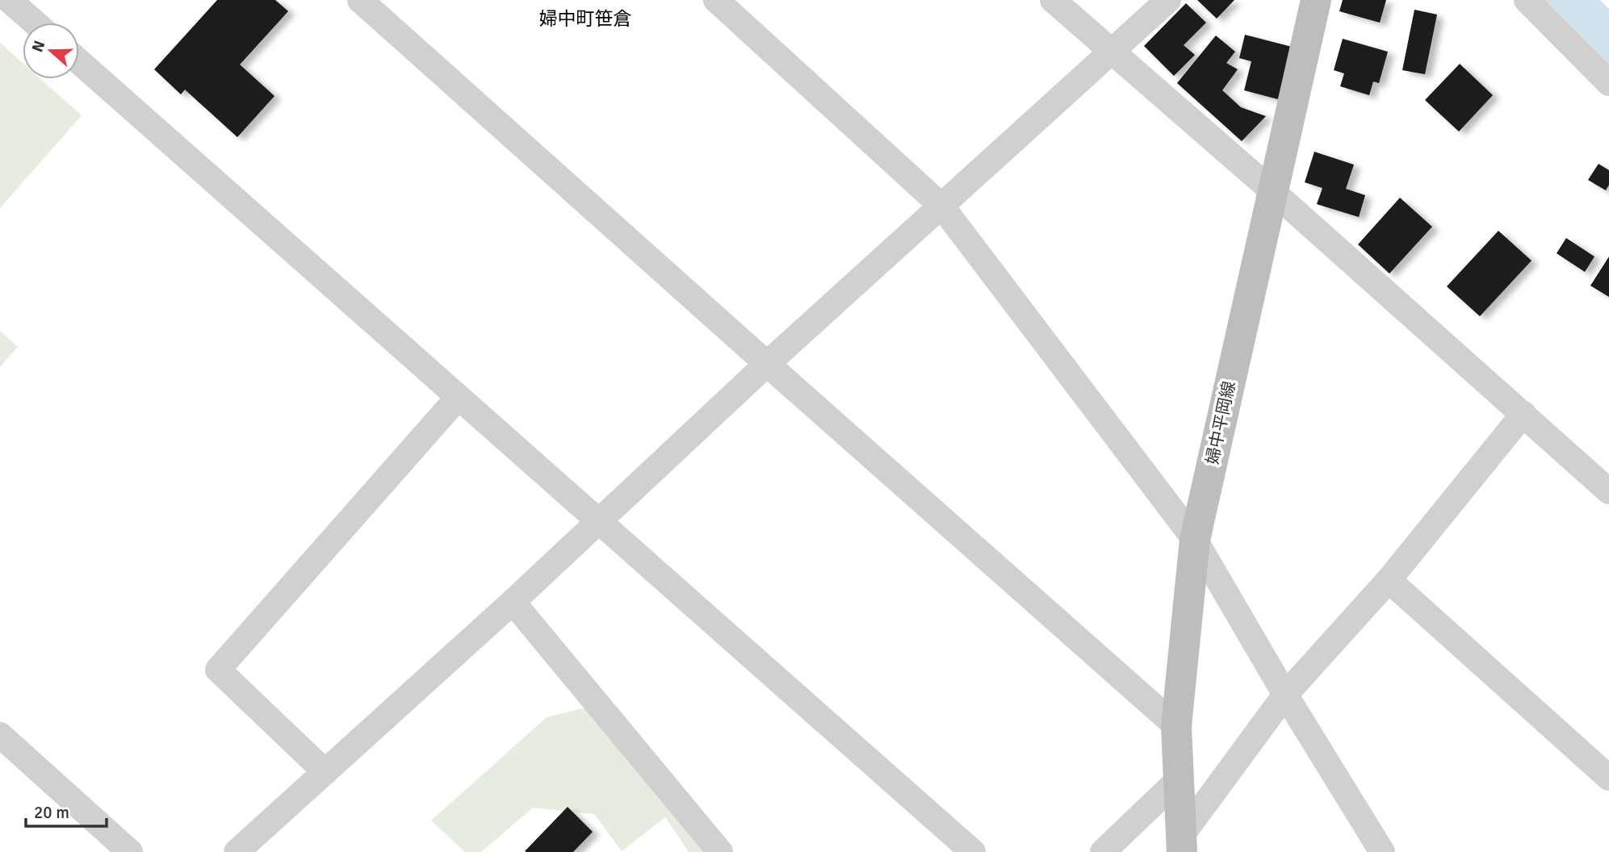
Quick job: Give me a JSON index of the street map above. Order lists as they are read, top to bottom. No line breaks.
{"streets":{"main road":["婦中平岡線"]},"districts":["婦中町笹倉"],"scale_bar":"20 m","north":"left"}
